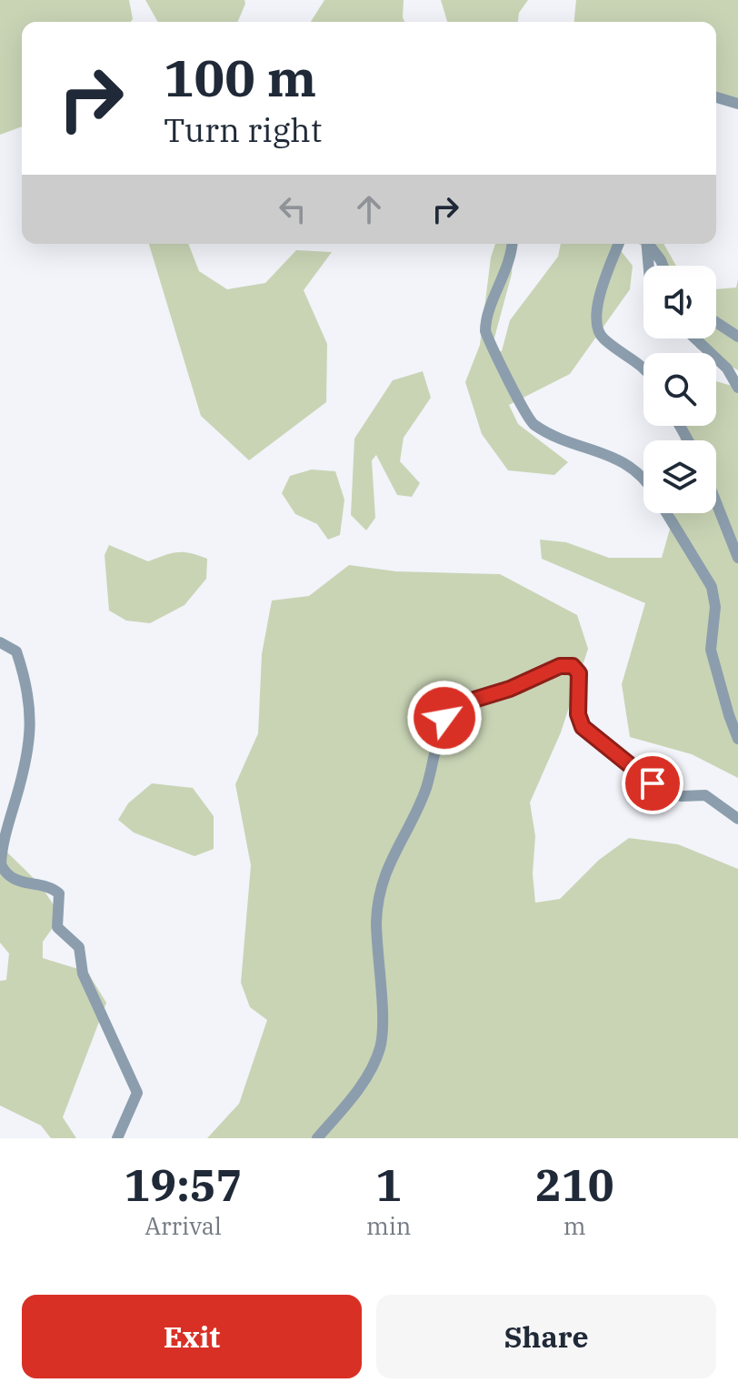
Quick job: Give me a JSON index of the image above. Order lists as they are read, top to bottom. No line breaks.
{"page":{"turn":["100 m","Turn right"],"eta":["19:57","Arrival","1","min","210","m"],"buttons":["Exit","Share"]}}
